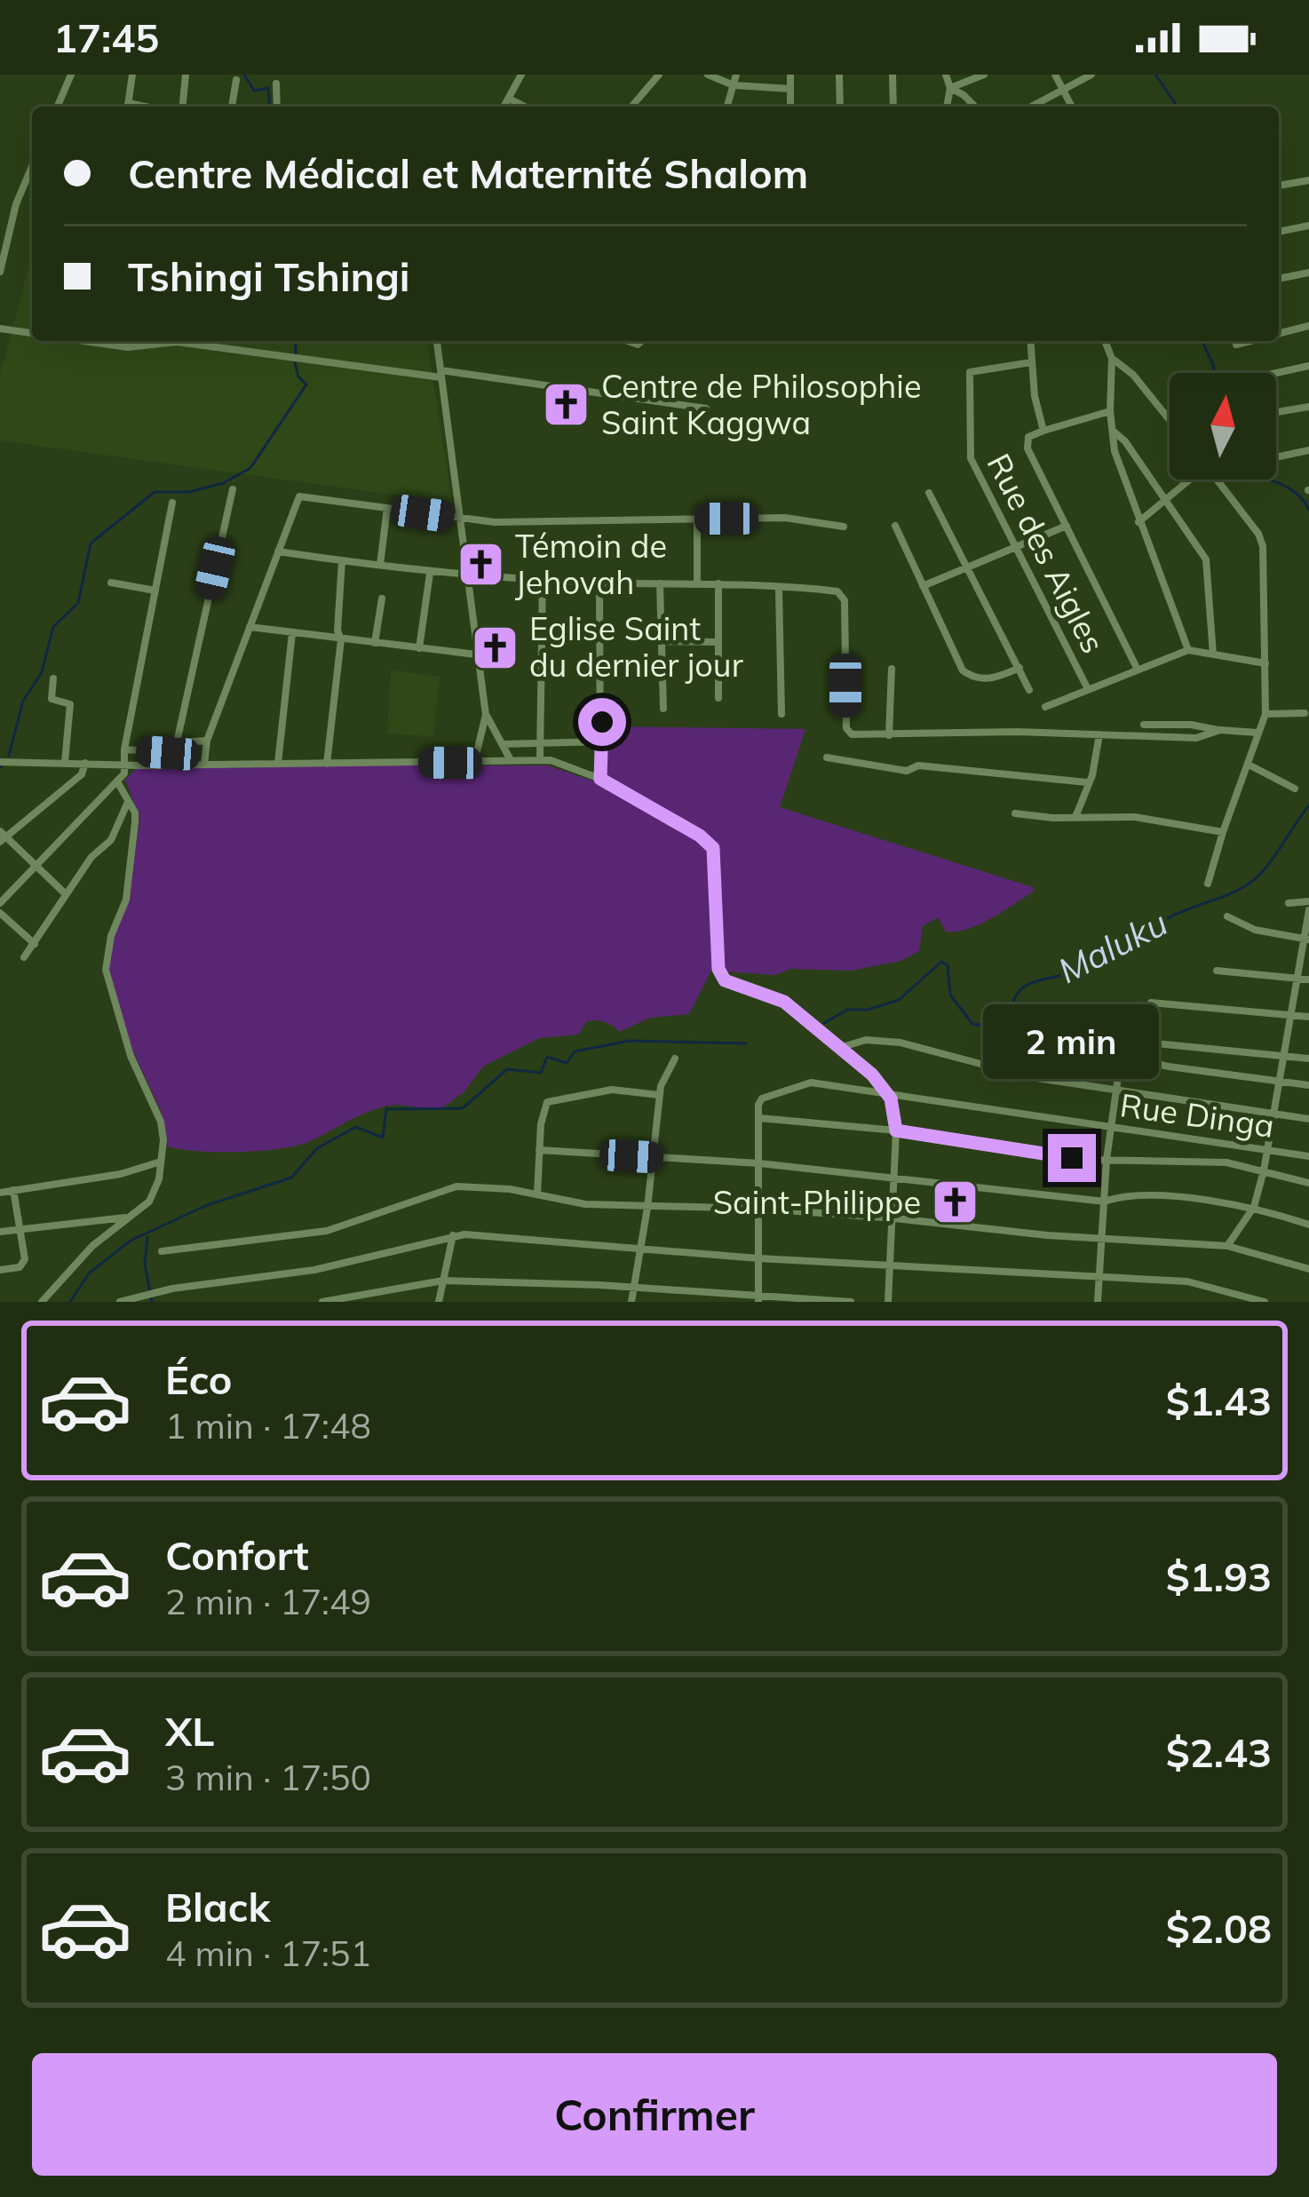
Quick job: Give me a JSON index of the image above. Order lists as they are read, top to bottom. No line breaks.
{"streets":{"street":["Rue des Aigles","Rue Dinga"]},"water":["Maluku"],"places":{"church":["Centre de Philosophie Saint Kaggwa","Témoin de Jehovah","Eglise Saint du dernier jour","Saint-Philippe"]},"north":"top","page":{"status":"17:45","banner":["Centre Médical et Maternité Shalom","Tshingi Tshingi"],"bubble":"2 min","list":[{"name":"Éco","note":"1 min · 17:48","value":"$1.43"},{"name":"Confort","note":"2 min · 17:49","value":"$1.93"},{"name":"XL","note":"3 min · 17:50","value":"$2.43"},{"name":"Black","note":"4 min · 17:51","value":"$2.08"}],"buttons":"Confirmer"}}
